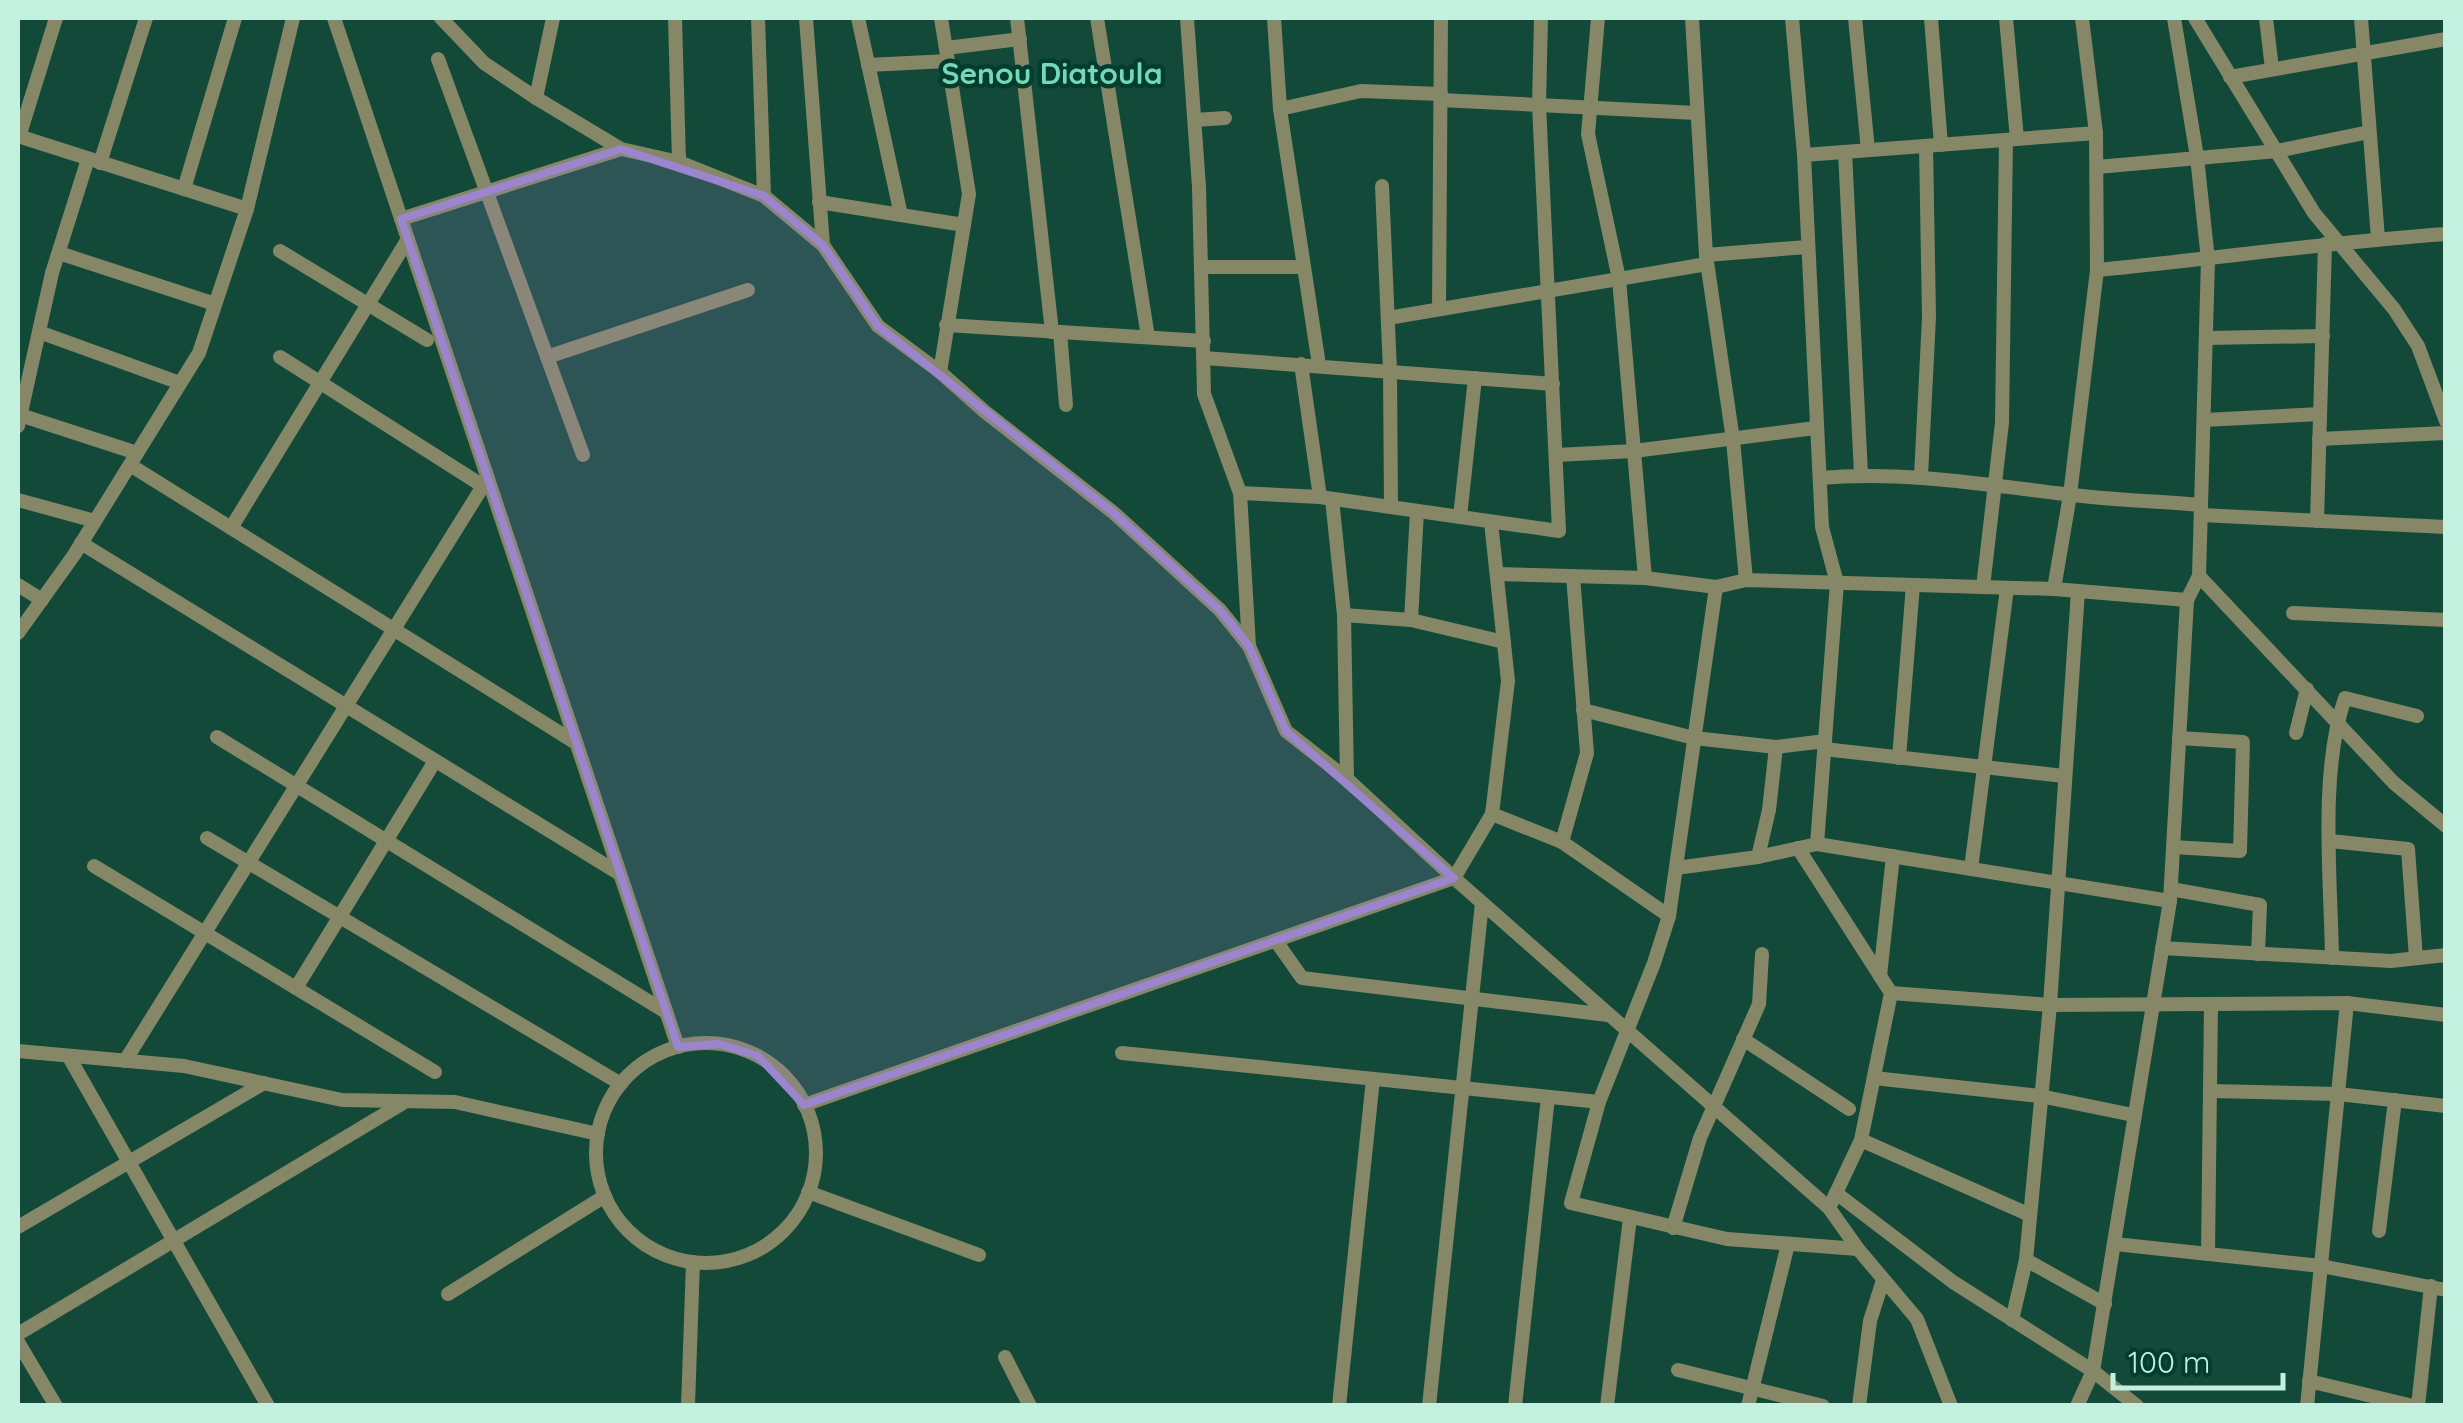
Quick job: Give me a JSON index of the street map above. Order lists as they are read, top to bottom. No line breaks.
{"districts":["Senou Diatoula"],"scale_bar":"100 m"}
